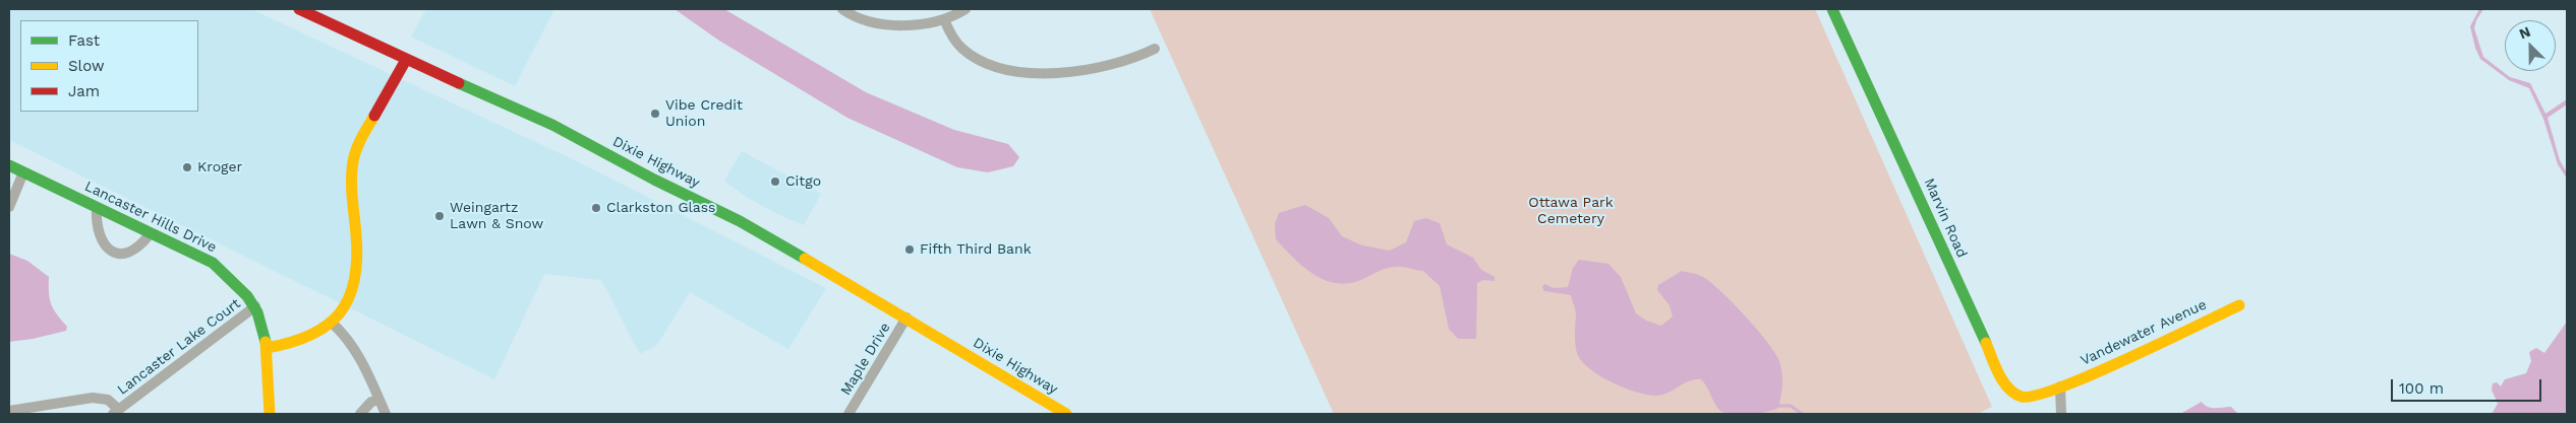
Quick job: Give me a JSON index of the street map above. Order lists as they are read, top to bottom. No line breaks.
{"streets":{"street":["Dixie Highway","Lancaster Hills Drive","Marvin Road","Vandewater Avenue","Lancaster Lake Court","Maple Drive"]},"crossings":[["Dixie Highway","Maple Drive"],["Lancaster Hills Drive","Lancaster Lake Court"],["Marvin Road","Vandewater Avenue"]],"parks":["Ottawa Park Cemetery"],"places":["Vibe Credit Union","Kroger","Citgo","Clarkston Glass","Weingartz Lawn & Snow","Fifth Third Bank"],"legend":["Fast","Slow","Jam"],"scale_bar":"100 m","north":"top left"}
